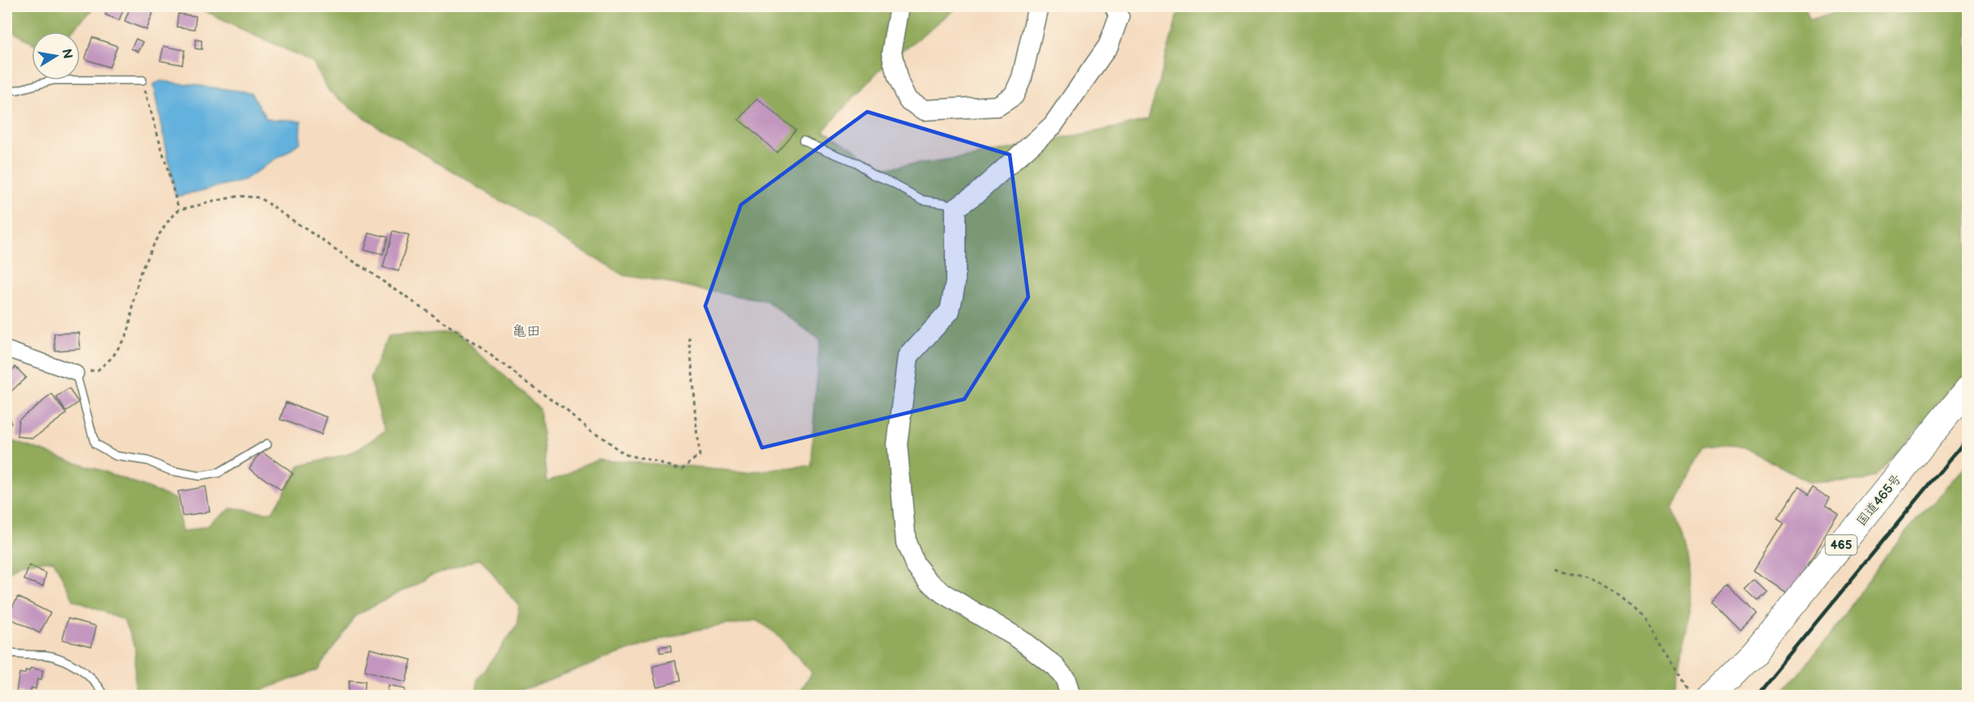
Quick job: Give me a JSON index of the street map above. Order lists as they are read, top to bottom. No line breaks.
{"streets":{"highway":["国道465号","465"]},"districts":["亀田"],"north":"right"}
